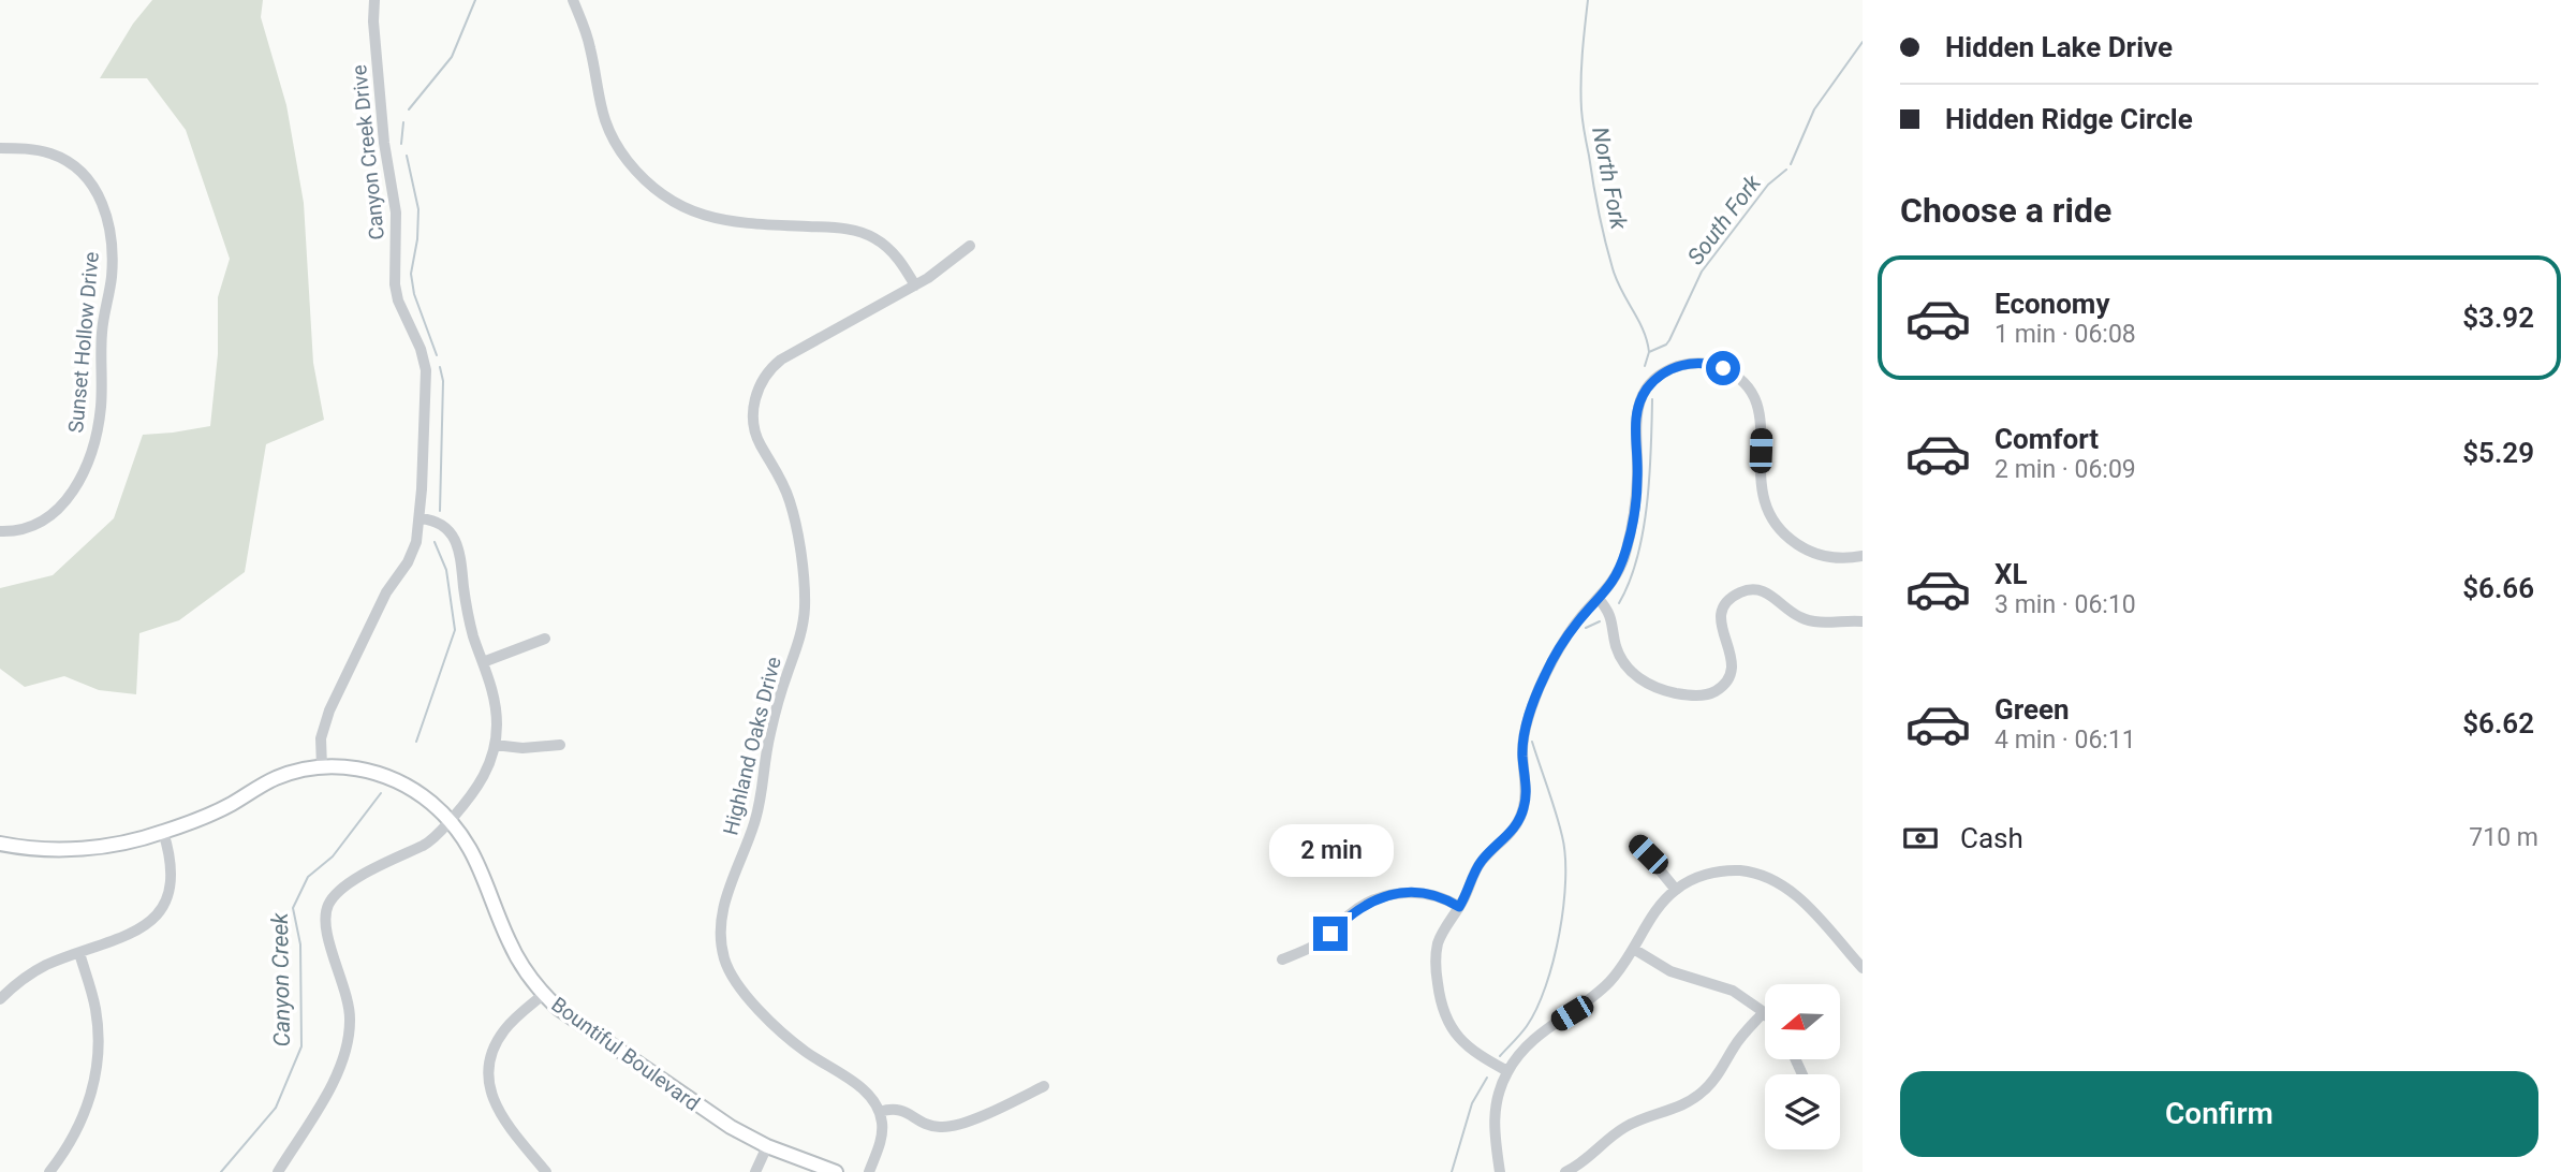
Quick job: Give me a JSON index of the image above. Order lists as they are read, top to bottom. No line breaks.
{"streets":{"main road":["Bountiful Boulevard"],"street":["Canyon Creek Drive","Sunset Hollow Drive","Highland Oaks Drive"]},"crossings":[["Canyon Creek Drive","Bountiful Boulevard"]],"water":["North Fork","South Fork","Canyon Creek"],"north":"left","page":{"banner":["Hidden Lake Drive","Hidden Ridge Circle"],"heading":"Choose a ride","list":[{"name":"Economy","note":"1 min · 06:08","value":"$3.92"},{"name":"Comfort","note":"2 min · 06:09","value":"$5.29"},{"name":"XL","note":"3 min · 06:10","value":"$6.66"},{"name":"Green","note":"4 min · 06:11","value":"$6.62"}],"pay":["Cash","710 m"],"bubble":"2 min","buttons":"Confirm"}}
